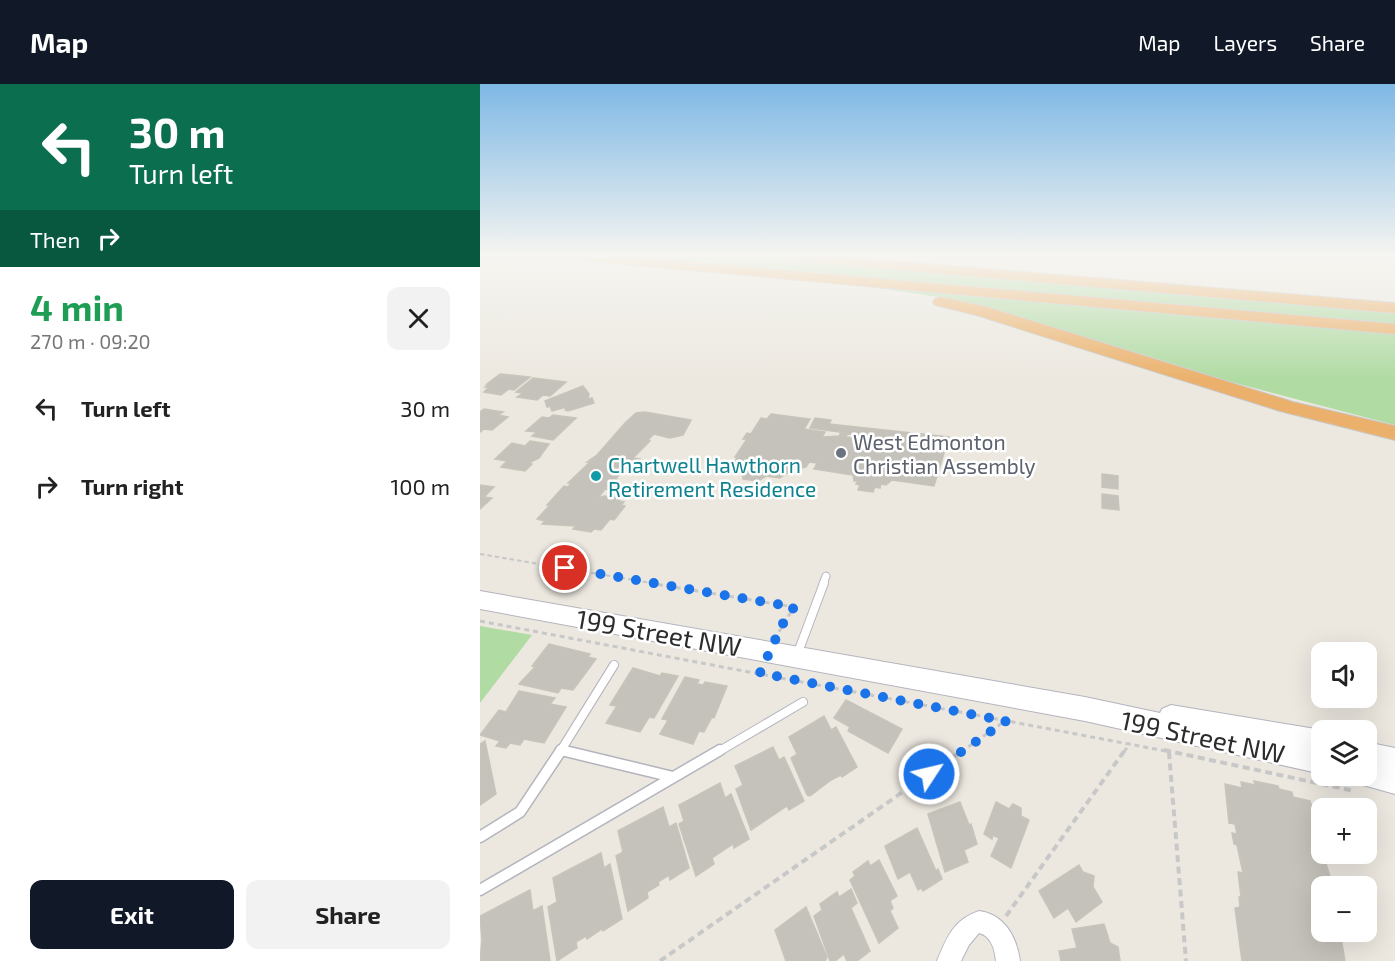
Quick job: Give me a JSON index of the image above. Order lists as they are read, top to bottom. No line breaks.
{"streets":{"main road":["199 Street NW"]},"places":["West Edmonton Christian Assembly","Chartwell Hawthorn Retirement Residence"],"page":{"header":"Map","nav":["Map","Layers","Share"],"turn":["30 m","Turn left"],"then":"Then","heading":["4 min","270 m · 09:20"],"list":[{"name":"Turn left","value":"30 m"},{"name":"Turn right","value":"100 m"}],"map_buttons":["+","−"],"buttons":["Exit","Share"]}}
